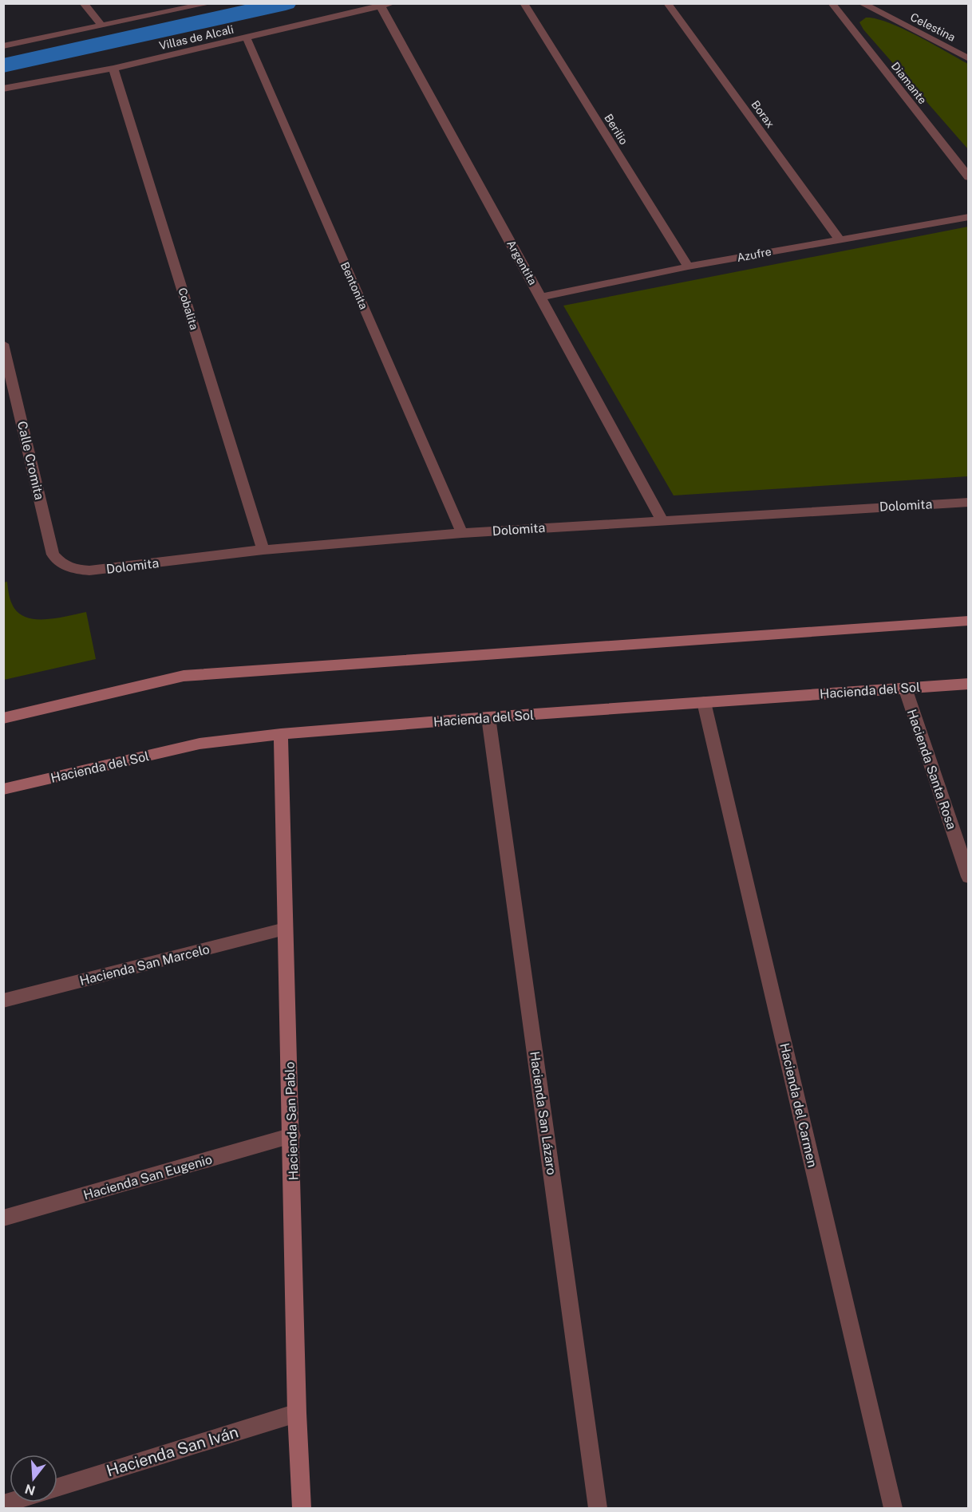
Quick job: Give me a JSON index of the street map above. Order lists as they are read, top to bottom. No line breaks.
{"streets":{"street":["Celestina","Villas de Alcali","Diamante","Borax","Berilio","Azufre","Argentita","Bentonita","Cobalita","Calle Cromita","Dolomita","Hacienda del Sol","Hacienda Santa Rosa","Hacienda San Marcelo","Hacienda del Carmen","Hacienda San Lázaro","Hacienda San Pablo","Hacienda San Eugenio","Hacienda San Iván"]},"crossings":[["Villas de Alcali","Argentita"],["Villas de Alcali","Bentonita"],["Villas de Alcali","Cobalita"],["Borax","Azufre"],["Berilio","Azufre"],["Azufre","Argentita"],["Argentita","Dolomita"],["Bentonita","Dolomita"],["Cobalita","Dolomita"],["Calle Cromita","Dolomita"],["Hacienda del Sol","Hacienda Santa Rosa"],["Hacienda del Sol","Hacienda del Carmen"],["Hacienda del Sol","Hacienda San Lázaro"],["Hacienda del Sol","Hacienda San Pablo"],["Hacienda San Marcelo","Hacienda San Pablo"],["Hacienda San Pablo","Hacienda San Eugenio"],["Hacienda San Pablo","Hacienda San Iván"]],"north":"bottom"}
